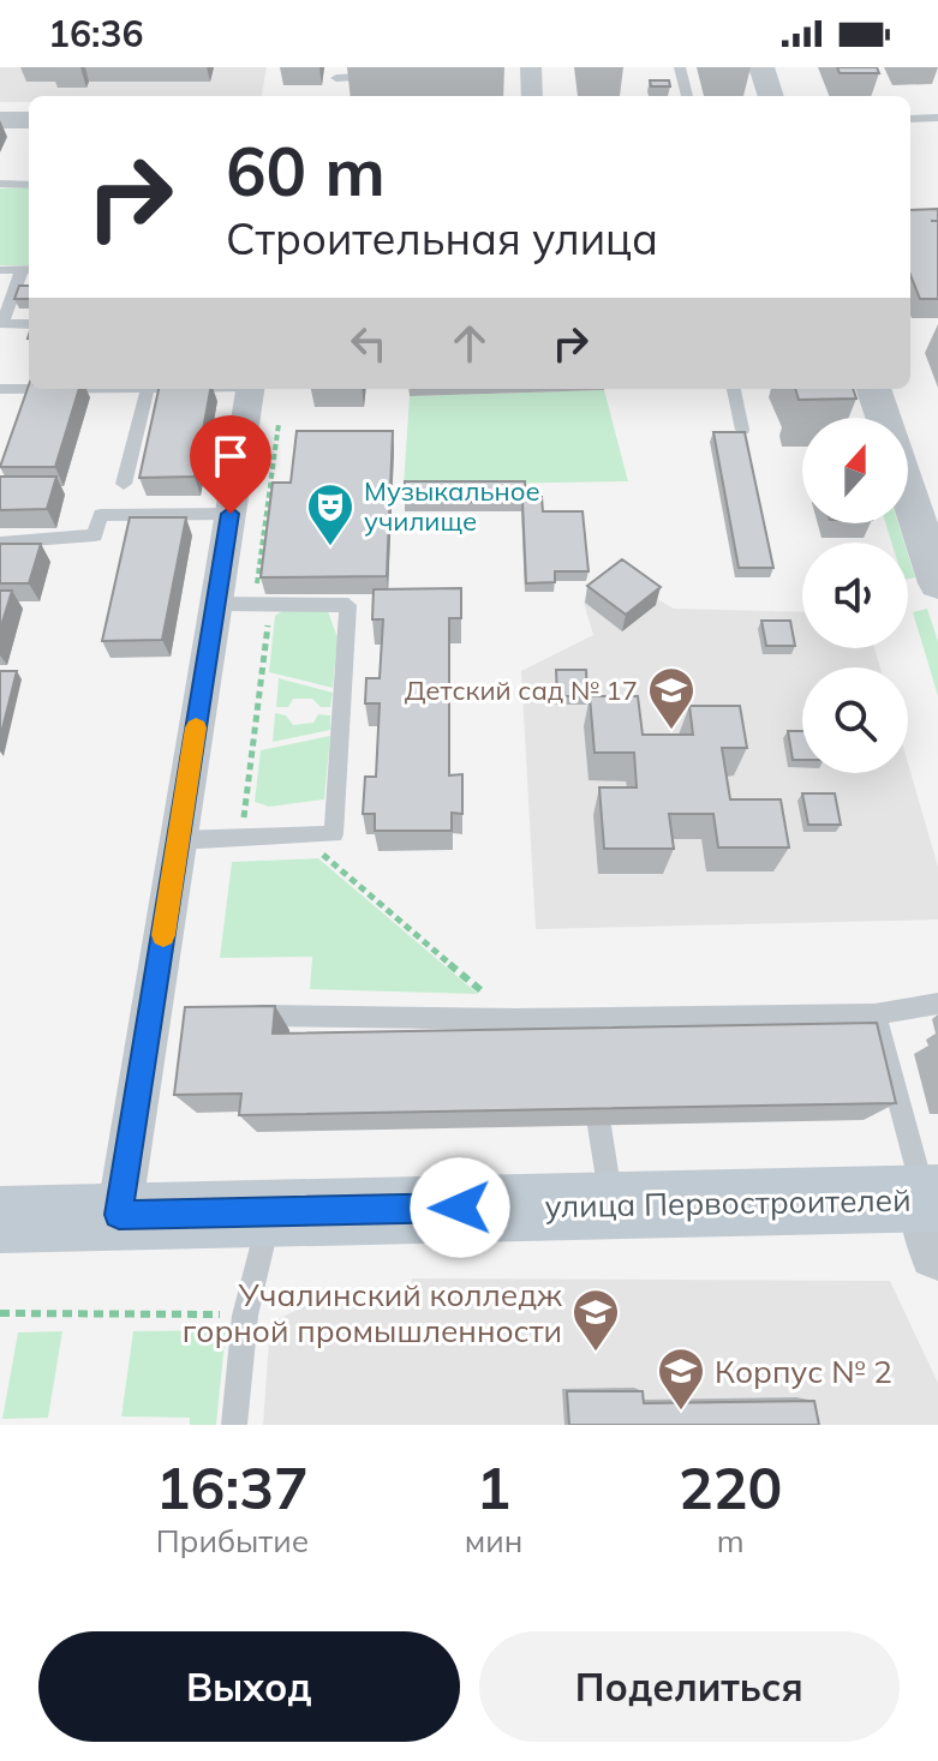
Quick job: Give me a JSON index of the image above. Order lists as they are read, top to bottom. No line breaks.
{"streets":{"main road":["улица Первостроителей"]},"places":{"theatre":["Музыкальное училище"],"school or university":["Детский сад № 17","Учалинский колледж горной промышленности","Корпус № 2"]},"north":"top","page":{"status":"16:36","turn":["60 m","Строительная улица"],"eta":["16:37","Прибытие","1","мин","220","m"],"buttons":["Выход","Поделиться"]}}
